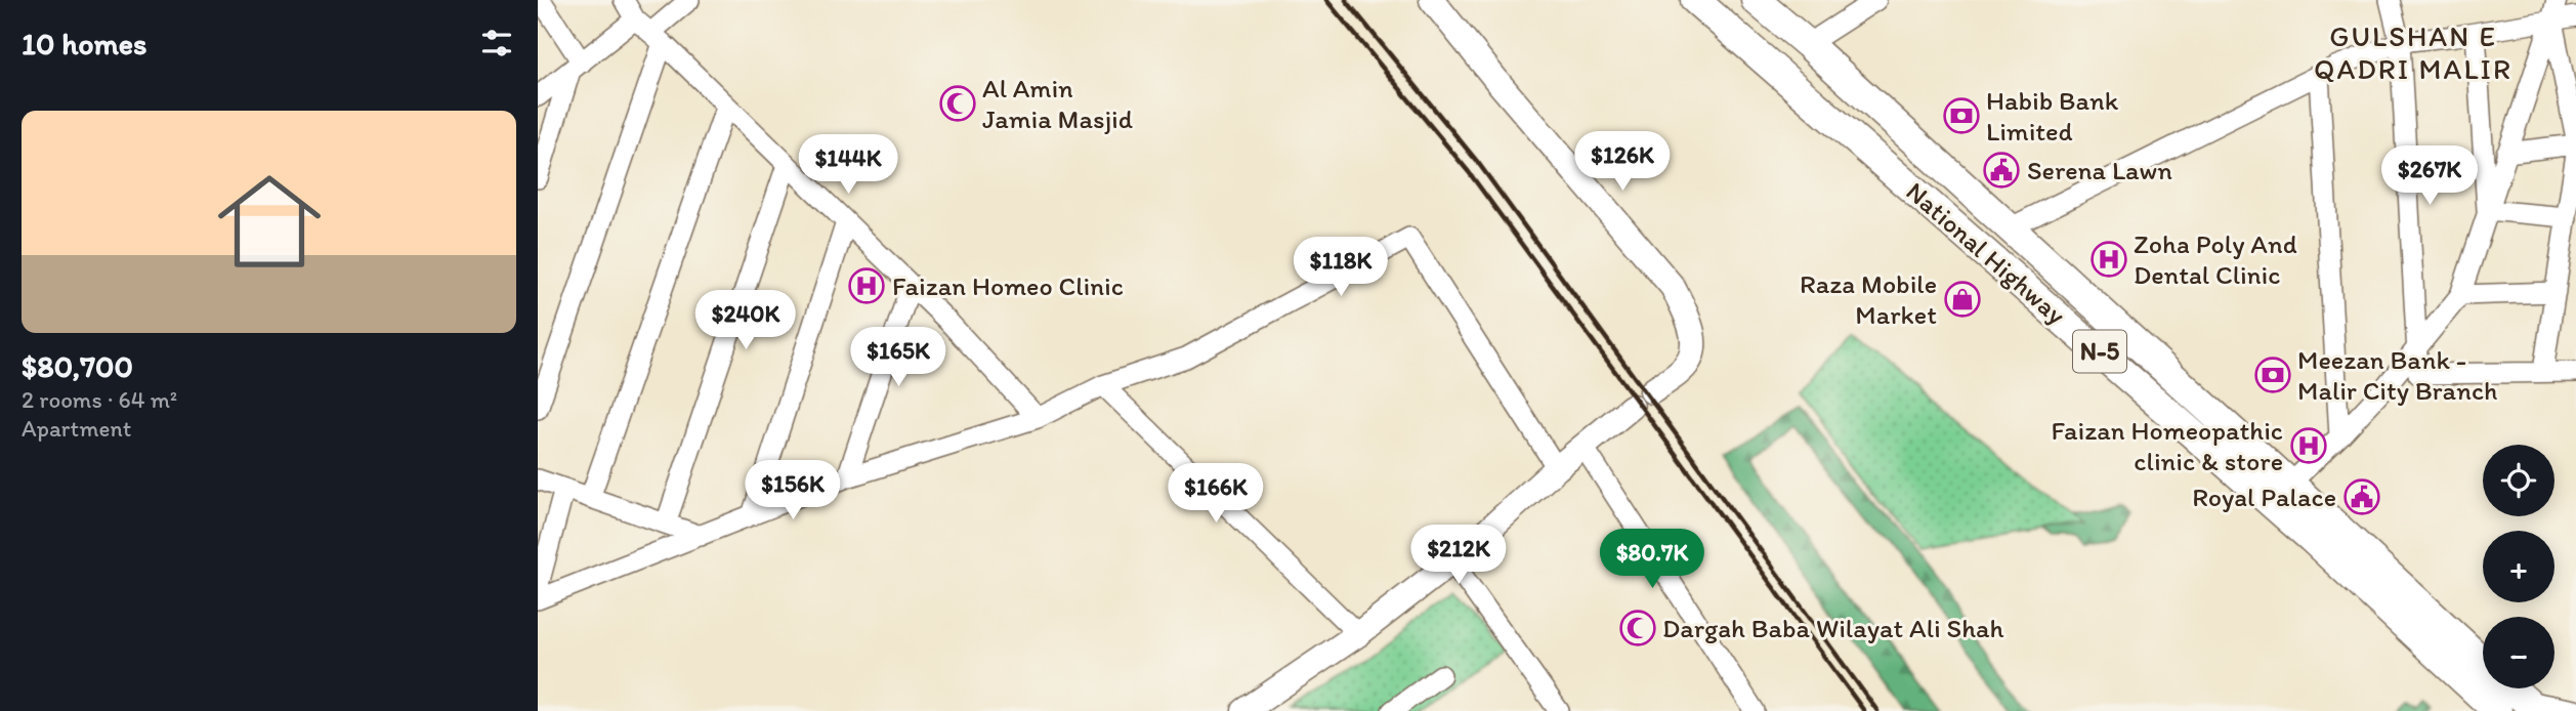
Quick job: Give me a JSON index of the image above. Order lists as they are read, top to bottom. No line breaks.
{"streets":{"highway":["National Highway","N-5"]},"districts":["GULSHAN E QADRI MALIR"],"places":{"mosque":["Al Amin Jamia Masjid","Dargah Baba Wilayat Ali Shah"],"bank":["Habib Bank Limited","Meezan Bank - Malir City Branch"],"public building":["Serena Lawn","Royal Palace"],"hospital":["Zoha Poly And Dental Clinic","Faizan Homeo Clinic","Faizan Homeopathic clinic & store"],"shop":["Raza Mobile Market"]},"page":{"heading":"10 homes","list":[{"name":"$80,700","note":"2 rooms · 64 m² · Apartment"}],"price":["$126K","$144K","$267K","$118K","$240K","$165K","$156K","$166K","$212K","$80.7K"],"map_buttons":["+","−"]}}
